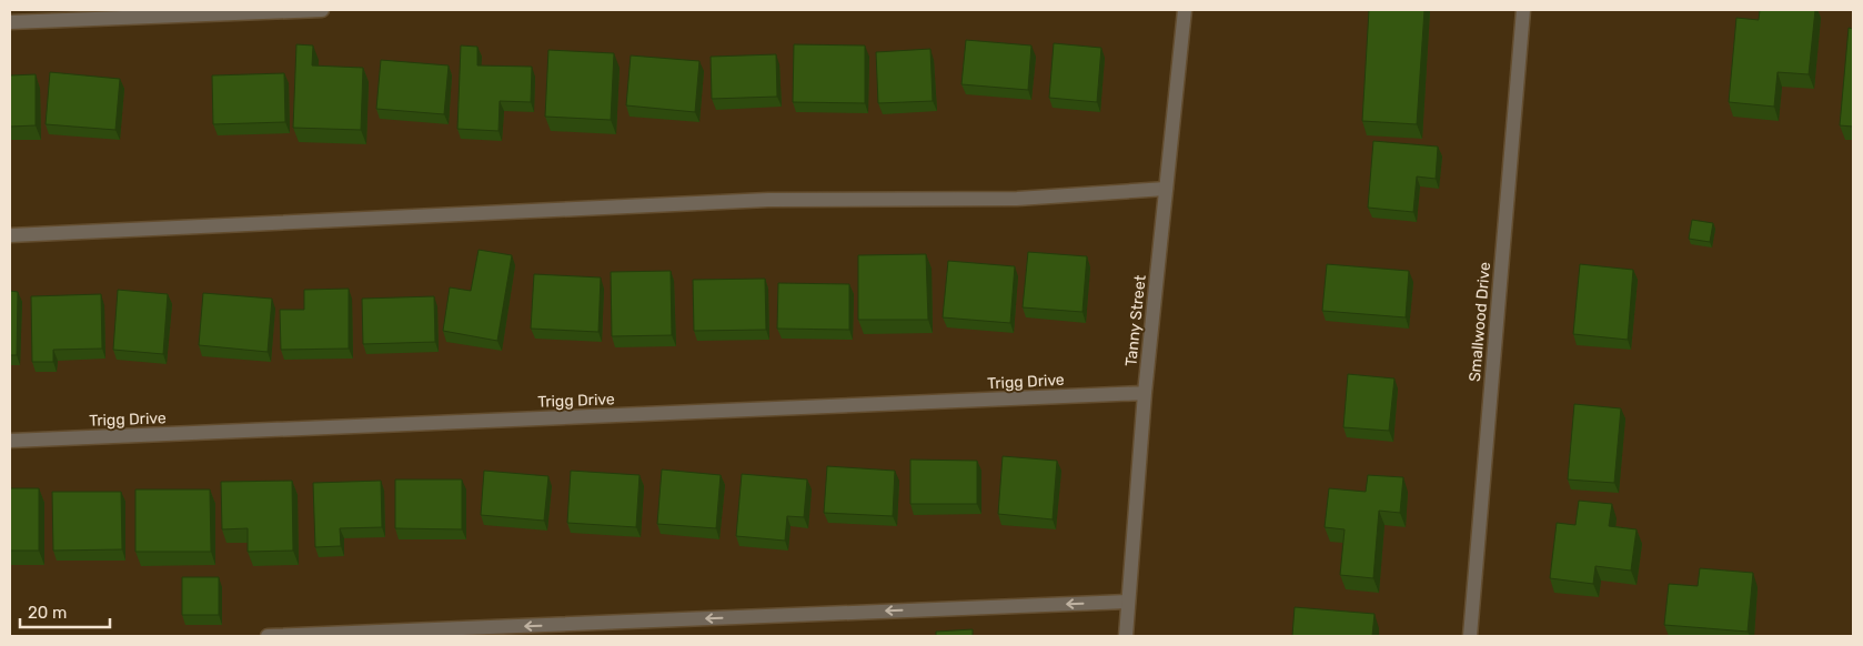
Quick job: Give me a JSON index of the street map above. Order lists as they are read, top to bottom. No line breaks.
{"streets":{"street":["Tanny Street","Smallwood Drive","Trigg Drive"]},"crossings":[["Tanny Street","Trigg Drive"]],"scale_bar":"20 m"}
